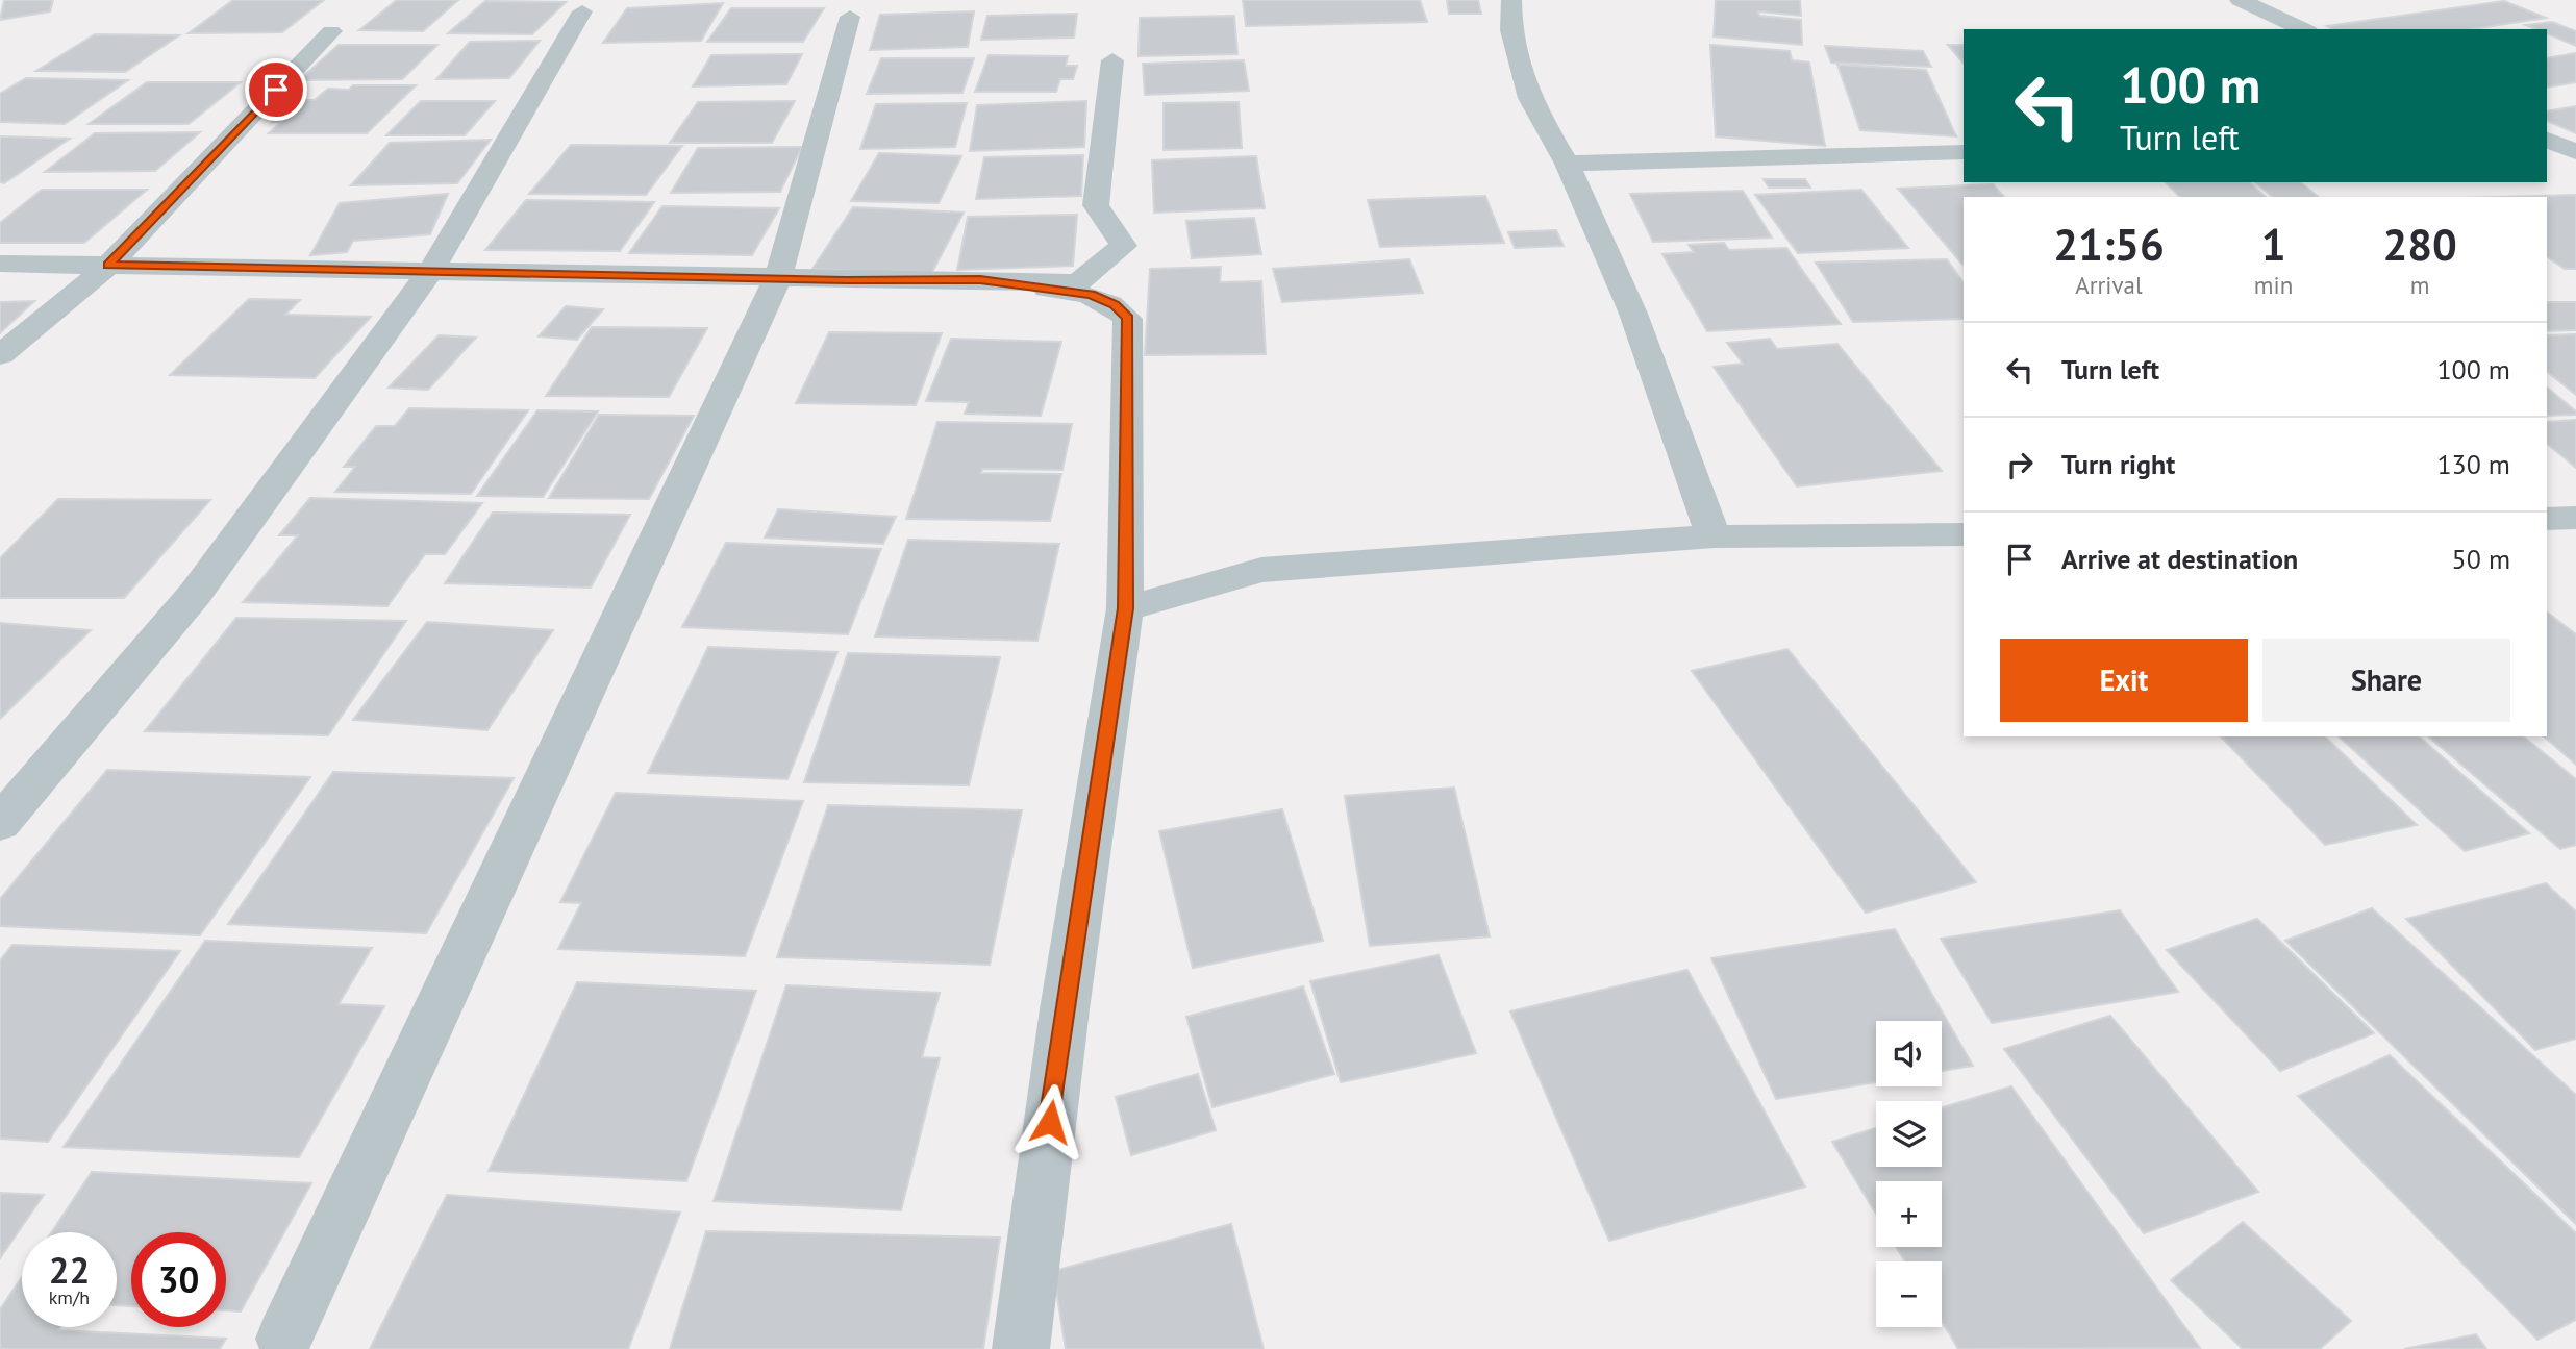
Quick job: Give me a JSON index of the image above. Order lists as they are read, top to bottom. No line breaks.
{"page":{"turn":["100 m","Turn left"],"eta":["21:56","Arrival","1","min","280","m"],"list":[{"name":"Turn left","value":"100 m"},{"name":"Turn right","value":"130 m"},{"name":"Arrive at destination","value":"50 m"}],"buttons":["Exit","Share"],"map_buttons":["+","−"],"speed":"22 km/h","limit":"30"}}
